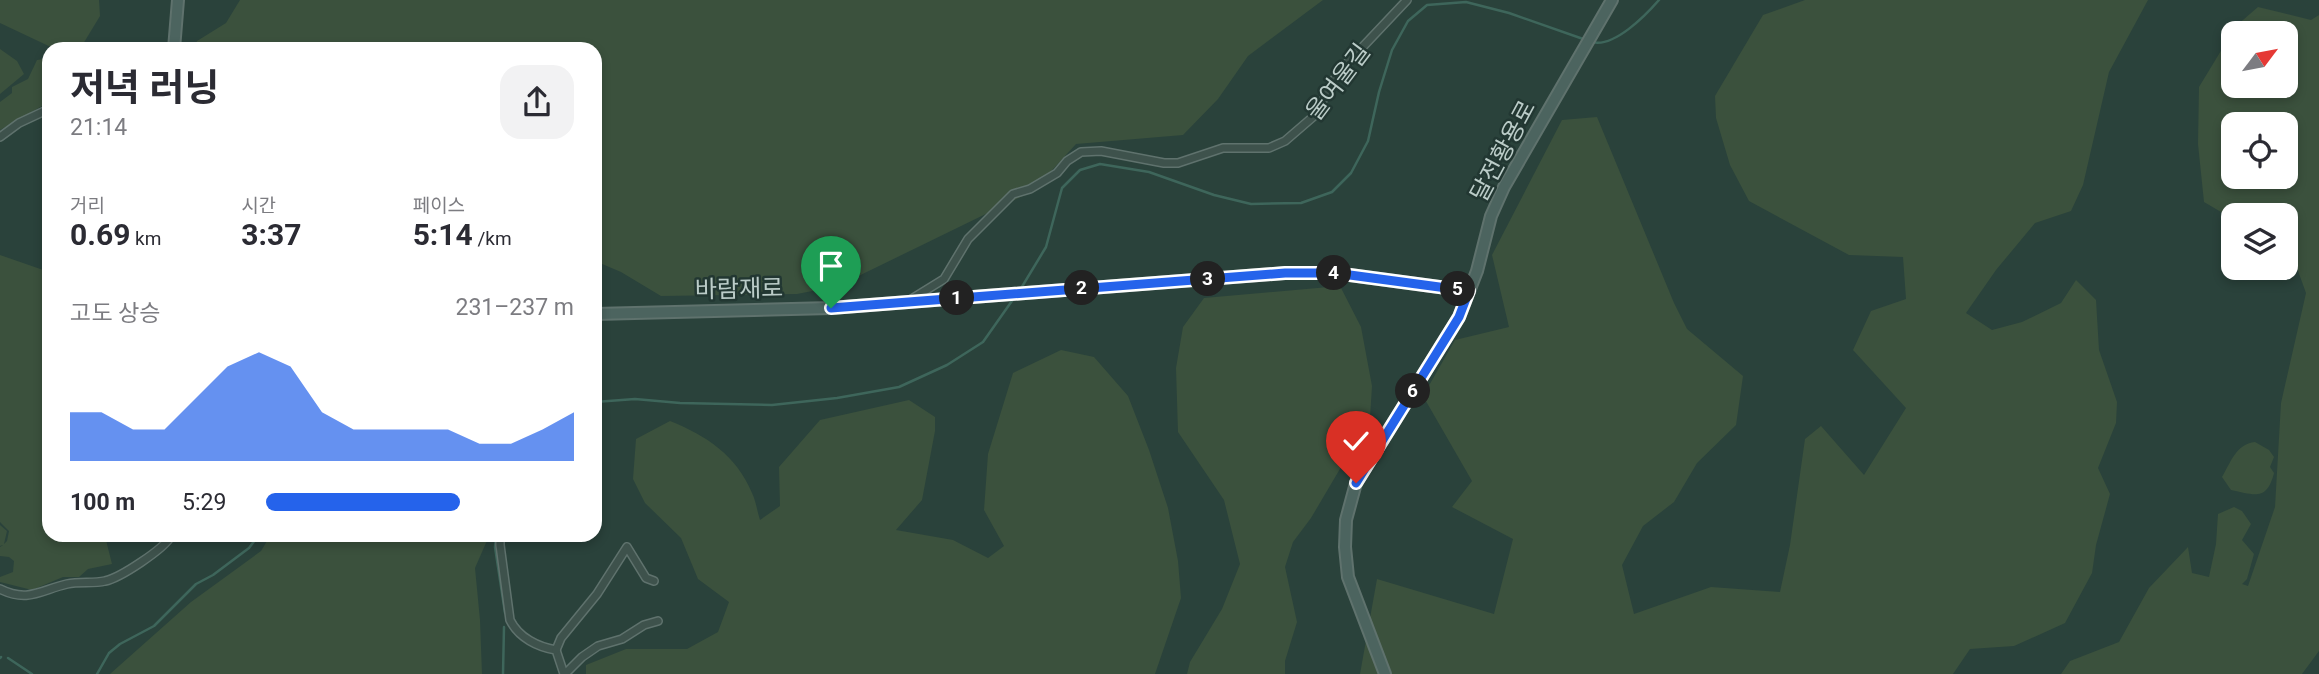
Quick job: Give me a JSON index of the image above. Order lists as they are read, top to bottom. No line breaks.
{"streets":{"street":["울여울길","달전황용로","바람재로"]},"crossings":[["울여울길","바람재로"],["달전황용로","바람재로"]],"north":"top right","page":{"heading":["저녁 러닝","21:14"],"stats":[["거리","0.69 km"],["시간","3:37"],["페이스","5:14 /km"]],"pins":["4","3","2","5","1","6"],"chart":["고도 상승","231–237 m"],"list":[{"name":"100 m","note":"5:29"}]}}
